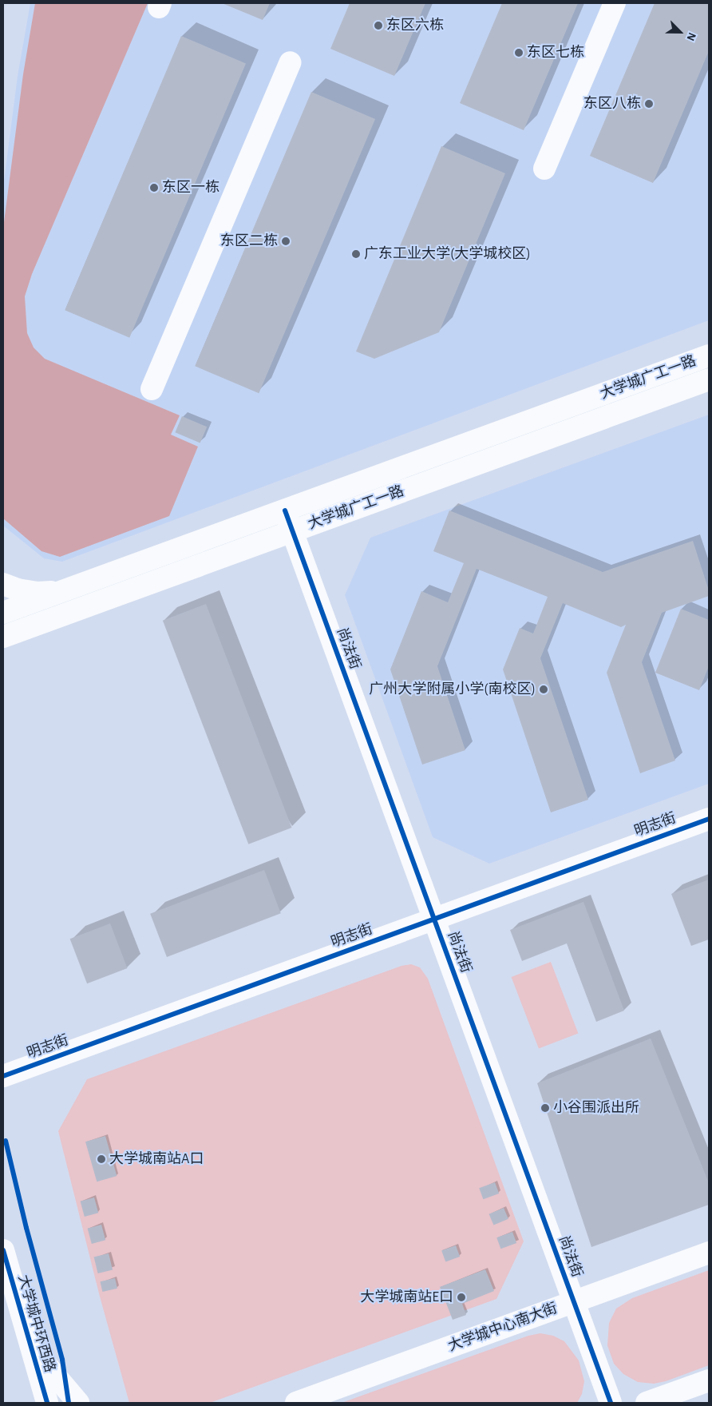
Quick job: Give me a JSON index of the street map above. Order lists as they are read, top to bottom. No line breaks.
{"streets":{"main road":["大学城广工一路","尚法街","明志街","大学城中环西路","大学城中心南大街"]},"crossings":[["大学城广工一路","尚法街"],["尚法街","明志街"],["尚法街","大学城中心南大街"]],"places":["东区六栋","东区七栋","东区八栋","东区一栋","东区二栋","广东工业大学(大学城校区)","广州大学附属小学(南校区)","小谷围派出所","大学城南站A口","大学城南站E口"],"north":"bottom right"}
